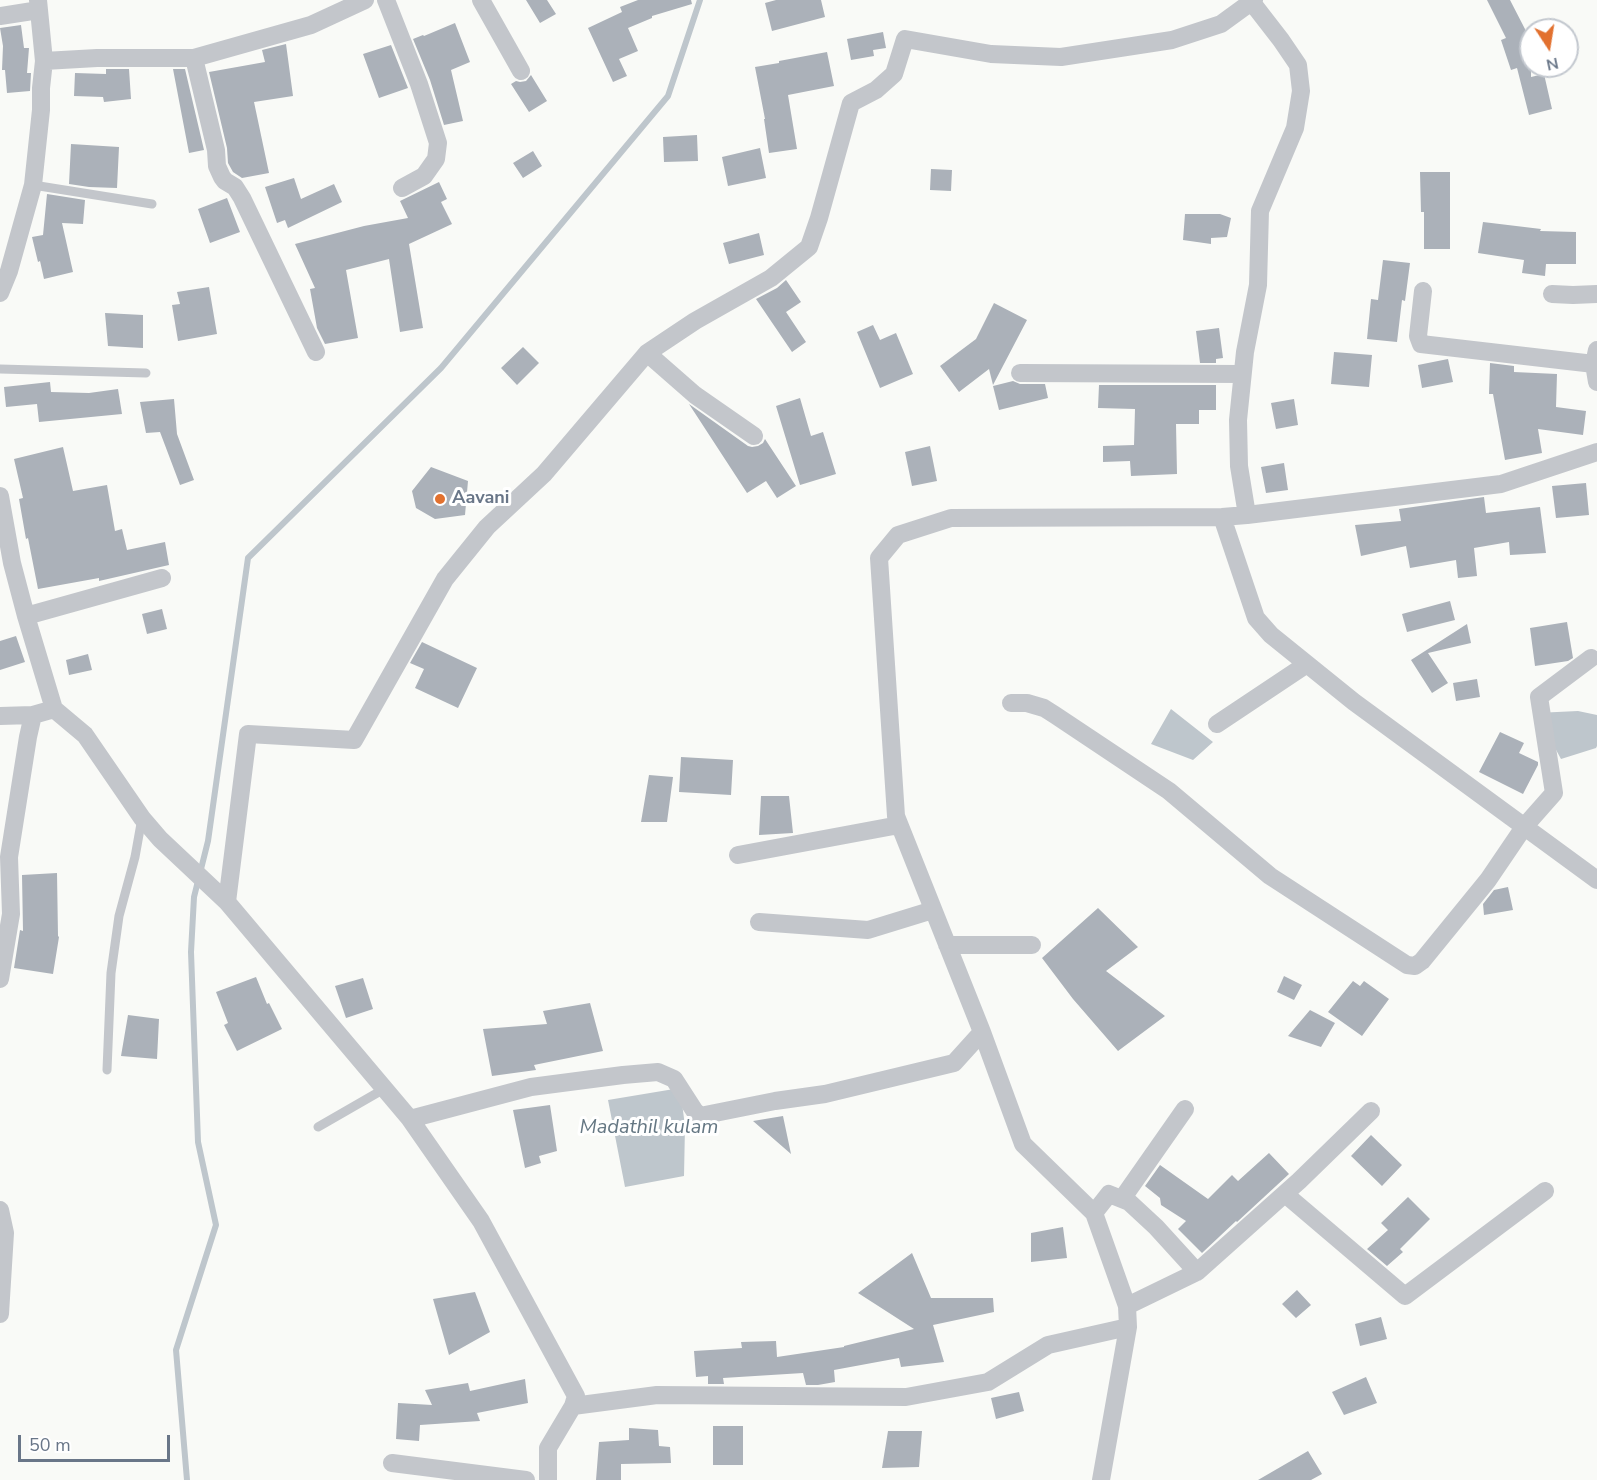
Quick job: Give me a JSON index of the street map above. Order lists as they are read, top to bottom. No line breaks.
{"water":["Madathil kulam"],"places":["Aavani"],"scale_bar":"50 m","north":"bottom"}
